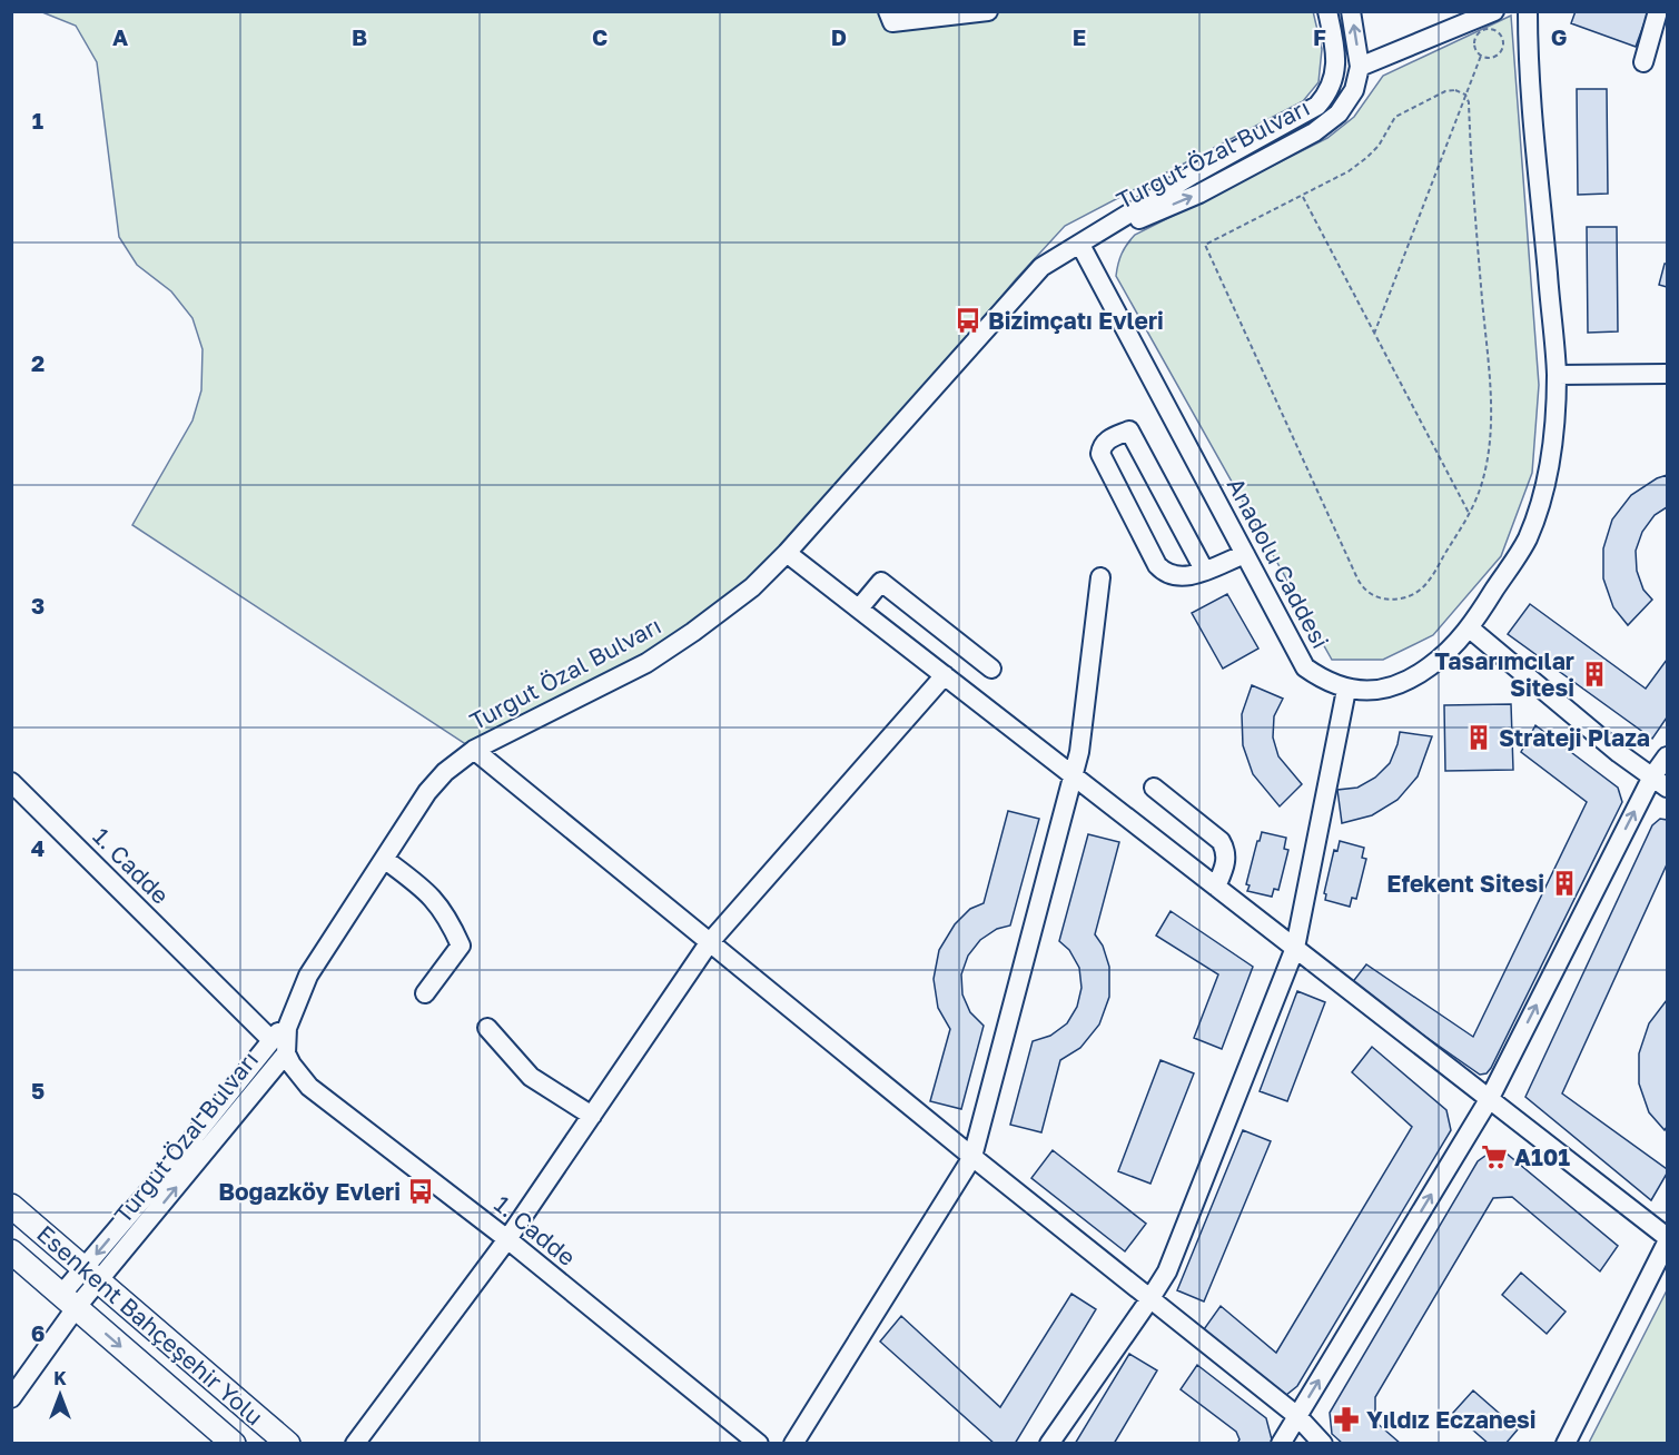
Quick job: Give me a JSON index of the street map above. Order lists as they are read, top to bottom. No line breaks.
{"streets":{"main road":["Esenkent Bahçeşehir Yolu"],"street":["Turgut Özal Bulvarı","Anadolu Caddesi","1. Cadde"]},"crossings":[["Turgut Özal Bulvarı","Anadolu Caddesi"],["Turgut Özal Bulvarı","1. Cadde"],["Turgut Özal Bulvarı","Esenkent Bahçeşehir Yolu"]],"places":{"bus stop":["Bizimçatı Evleri","Boğazköy Evleri"],"building":["Tasarımcılar Sitesi","Strateji Plaza","Efekent Sitesi"],"supermarket":["A101"],"pharmacy":["Yıldız Eczanesi"]},"north":"top","grid":{"columns":["A","B","C","D","E","F","G"],"rows":["1","2","3","4","5","6"]}}
